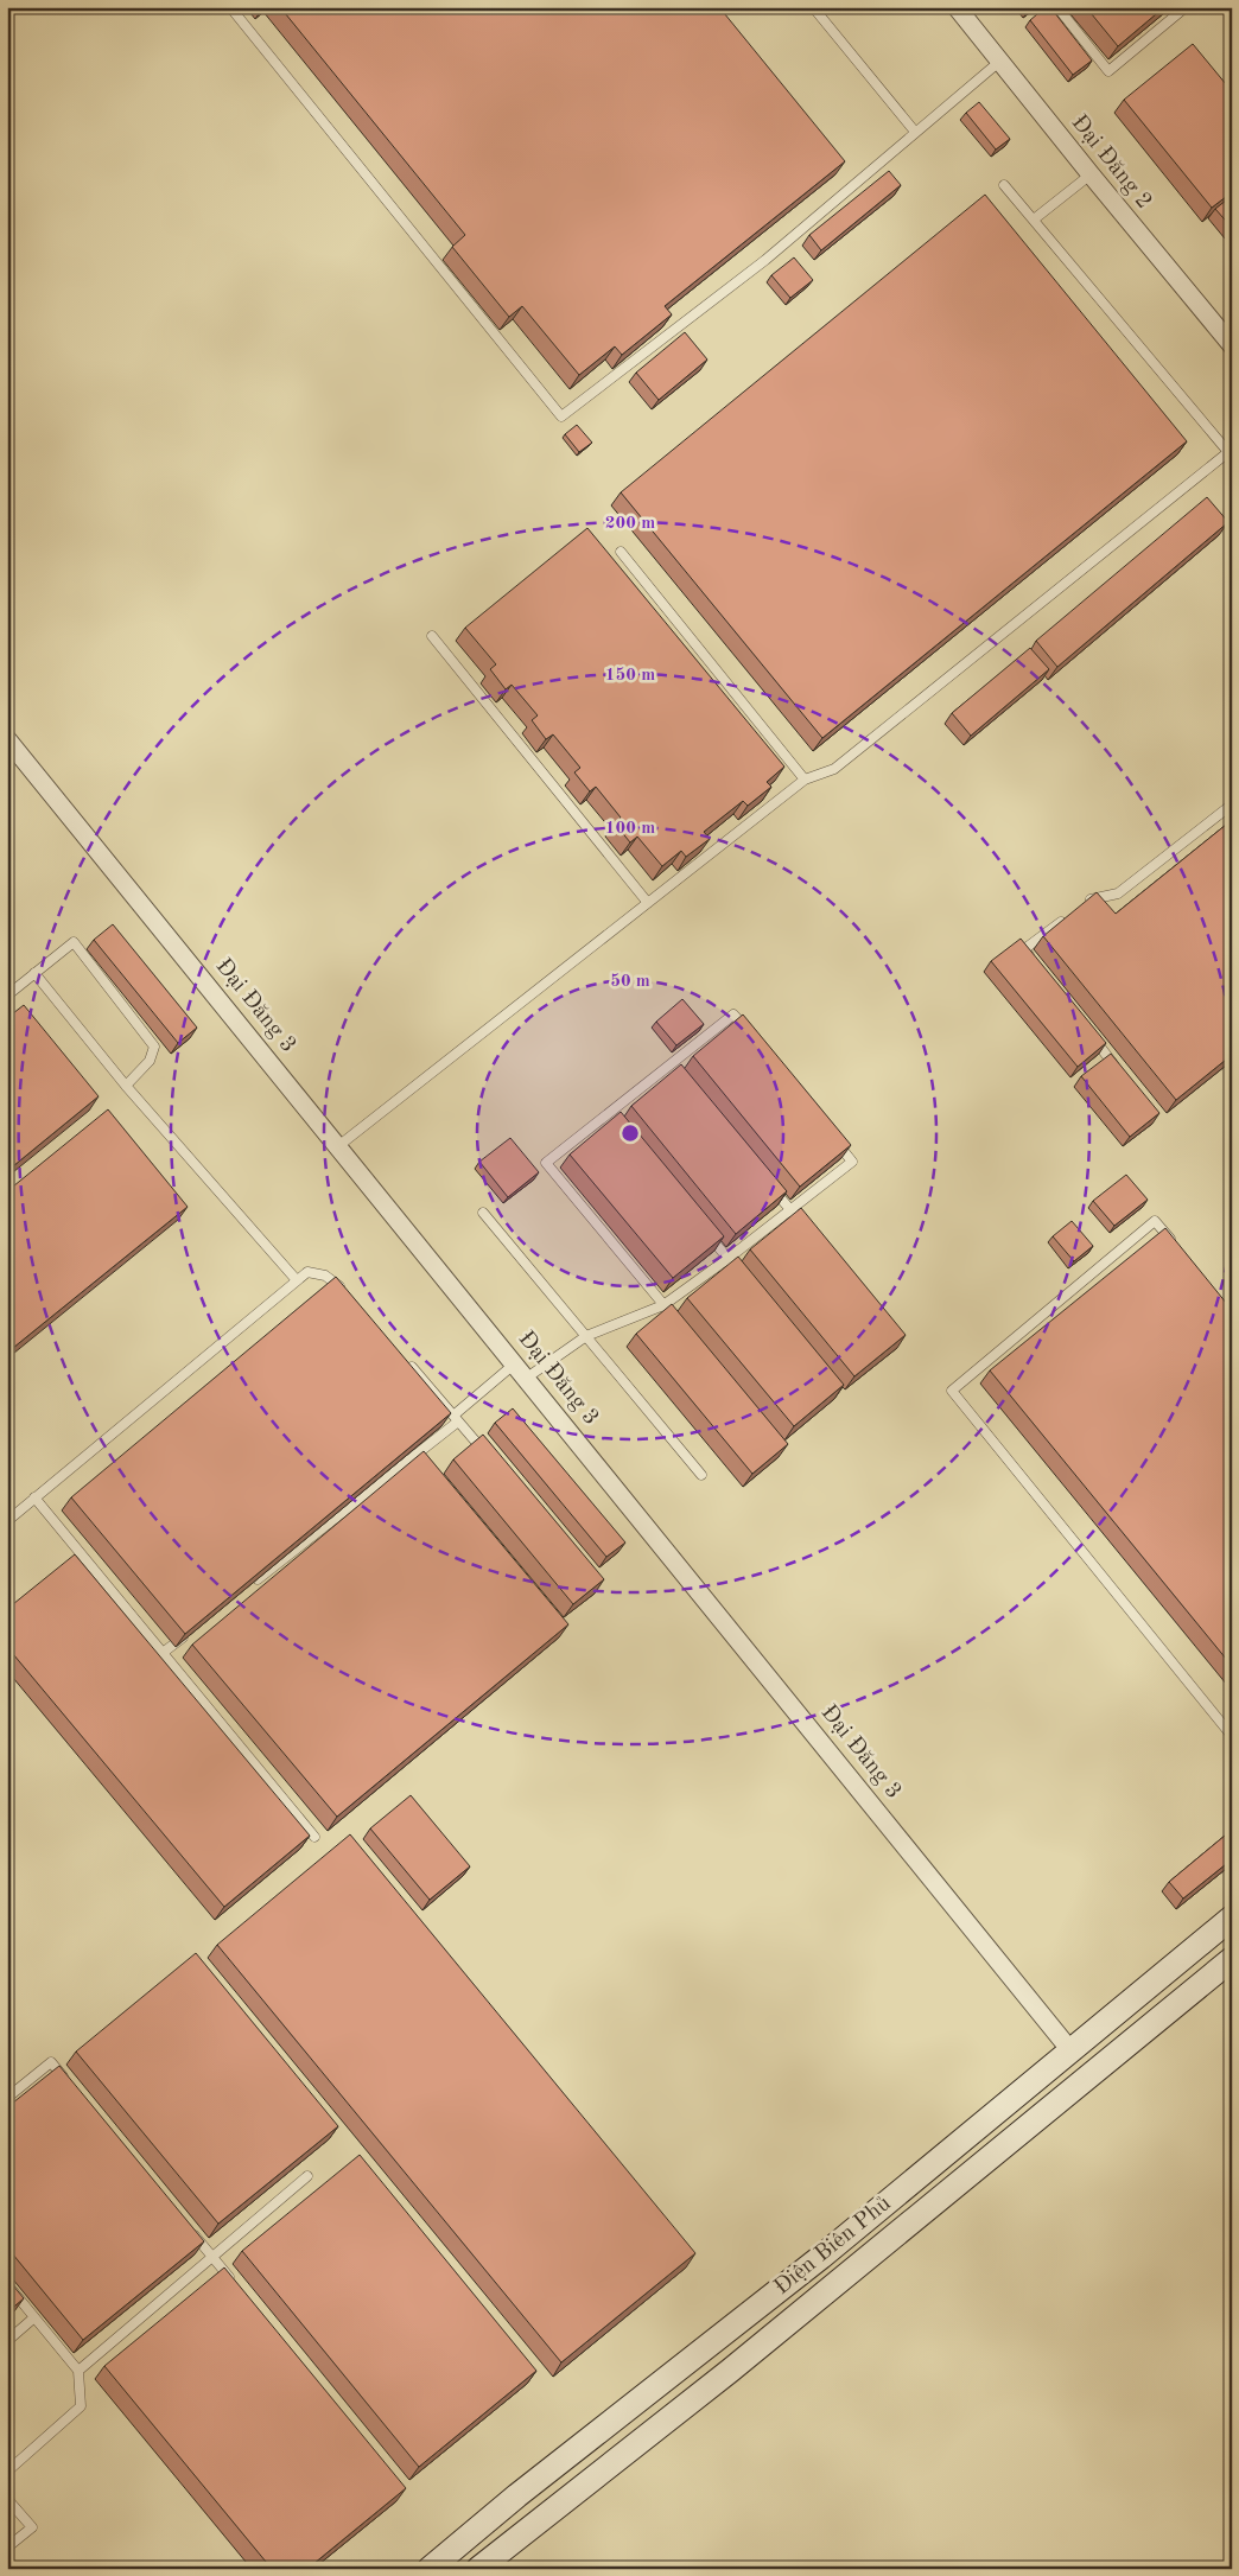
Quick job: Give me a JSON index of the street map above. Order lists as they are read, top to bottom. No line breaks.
{"streets":{"main road":["Điện Biên Phủ"],"street":["Đại Đăng 2","Đại Đăng 3"]},"crossings":[["Đại Đăng 3","Điện Biên Phủ"]],"rings":["200 m","150 m","100 m","50 m"]}
